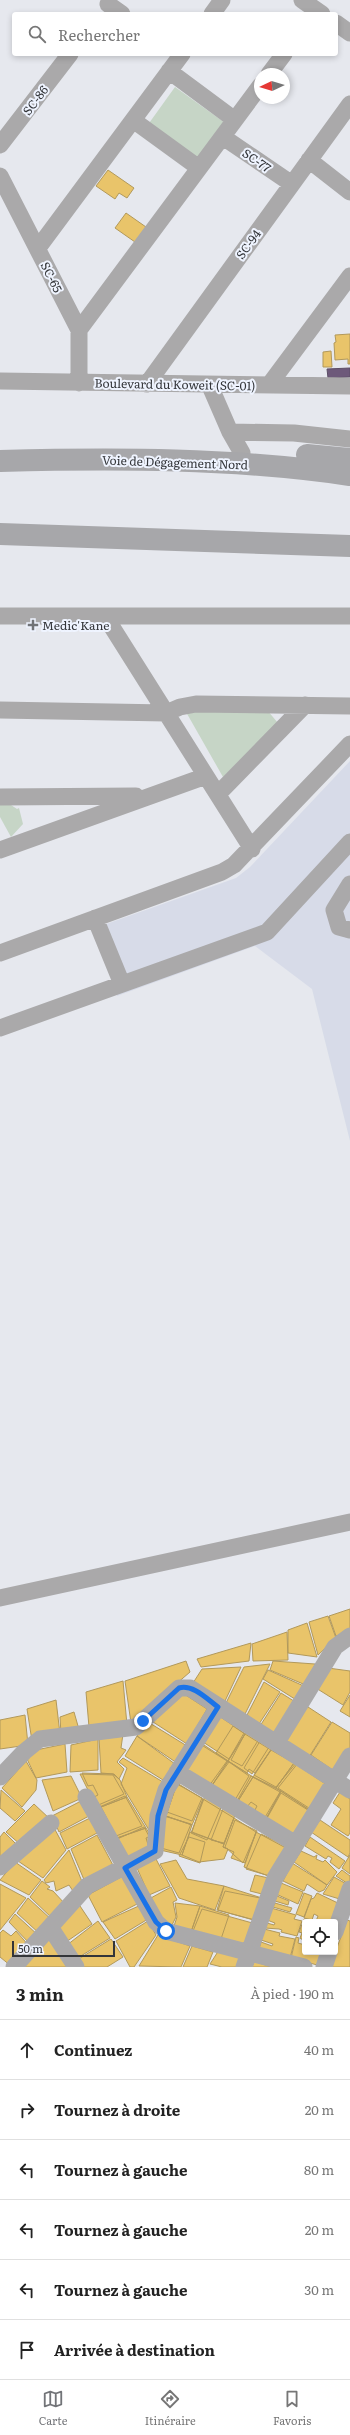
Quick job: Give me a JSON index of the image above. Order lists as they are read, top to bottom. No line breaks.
{"streets":{"highway":["Voie de Dégagement Nord"],"street":["SC-86","SC-77","SC-94","SC-65","Boulevard du Koweit (SC-01)"]},"crossings":[["SC-77","SC-94"],["SC-94","Boulevard du Koweit (SC-01)"],["SC-65","Boulevard du Koweit (SC-01)"]],"places":{"health":["Medic'Kane"]},"scale_bar":"50 m","north":"left","page":{"search":"Rechercher","scale":"50 m","heading":["3 min","À pied · 190 m"],"list":[["Continuez","40 m"],["Tournez à droite","20 m"],["Tournez à gauche","80 m"],["Tournez à gauche","20 m"],["Tournez à gauche","30 m"],"Arrivée à destination"],"nav":["Carte","Itinéraire","Favoris"]}}
